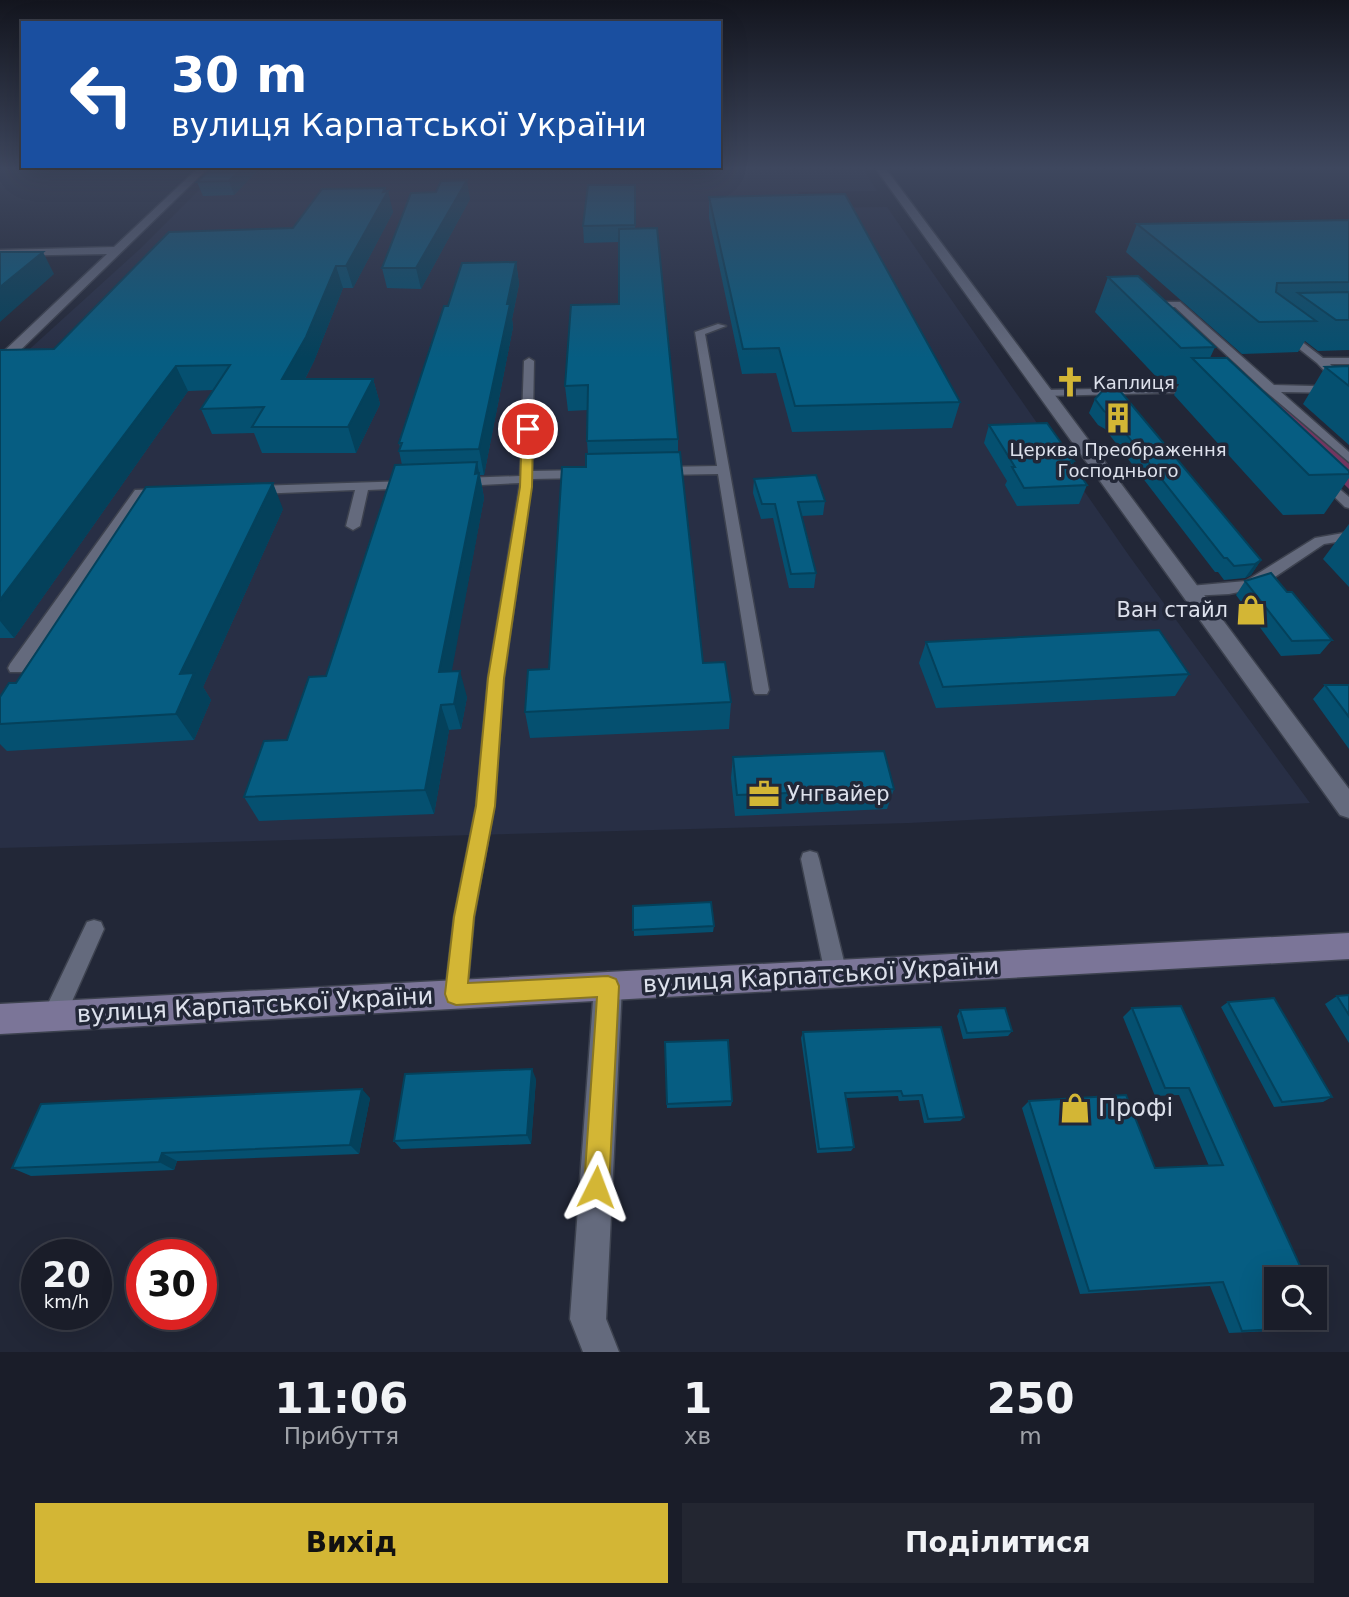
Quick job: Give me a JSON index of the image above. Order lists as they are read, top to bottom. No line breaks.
{"streets":{"main road":["вулиця Карпатської України"]},"places":{"church":["Каплиця"],"building":["Церква Преображення Господнього"],"shop":["Ван стайл","Профі"],"office":["Унгвайер"]},"page":{"turn":["30 m","вулиця Карпатської України"],"speed":"20 km/h","limit":"30","eta":["11:06","Прибуття","1","хв","250","m"],"buttons":["Вихід","Поділитися"]}}
